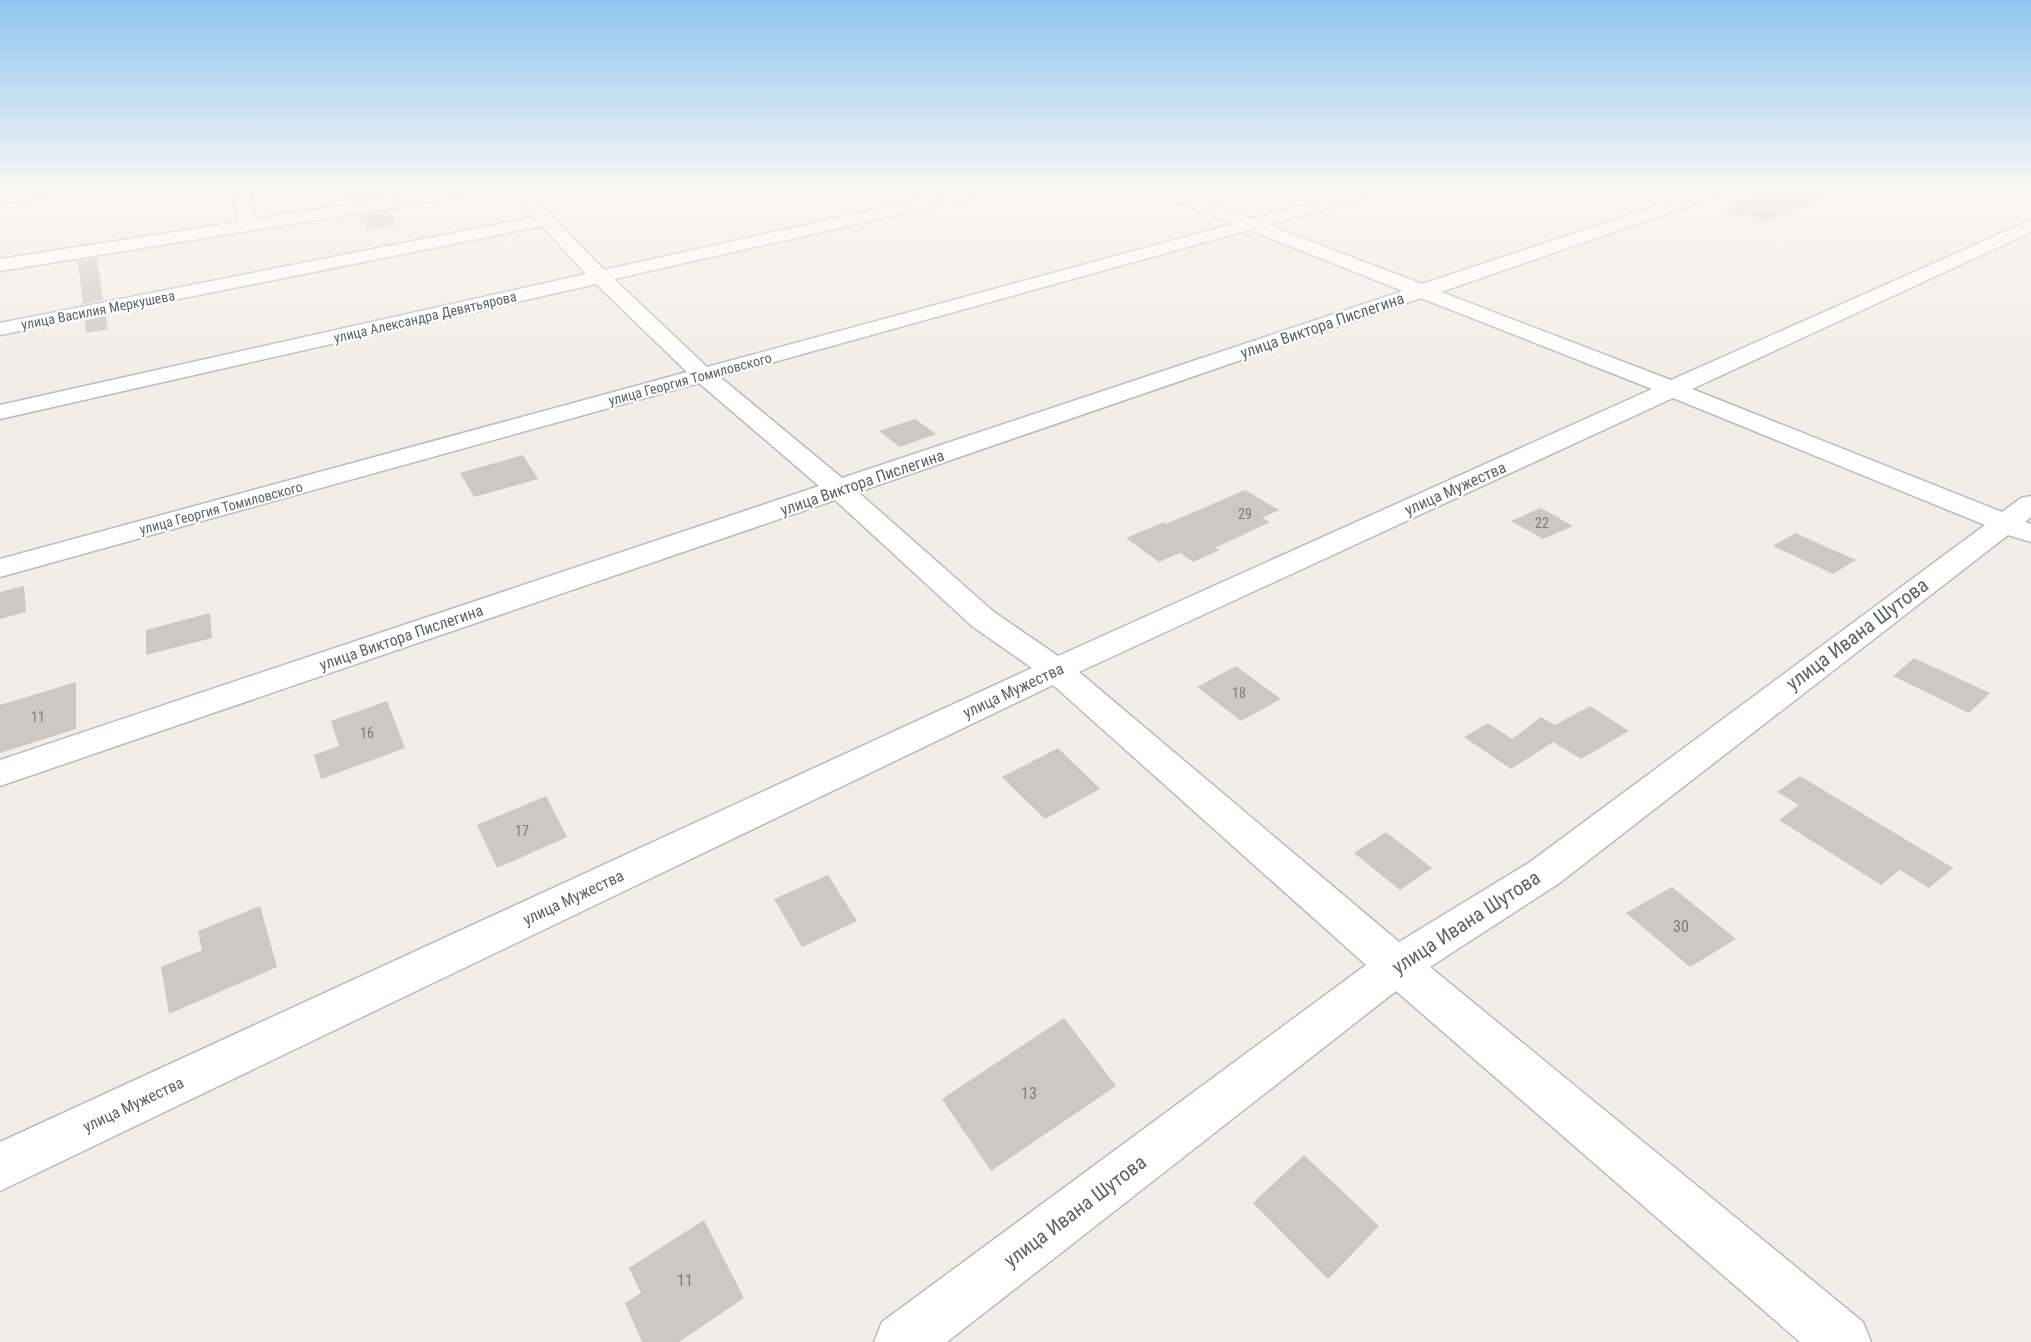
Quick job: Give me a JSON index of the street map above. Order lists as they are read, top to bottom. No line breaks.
{"streets":{"street":["улица Василия Меркушева","улица Александра Девятьярова","улица Виктора Пислегина","улица Георгия Томиловского","улица Мужества","улица Ивана Шутова"]},"house_numbers":["29","22","18","11","16","17","30","13","11"]}
